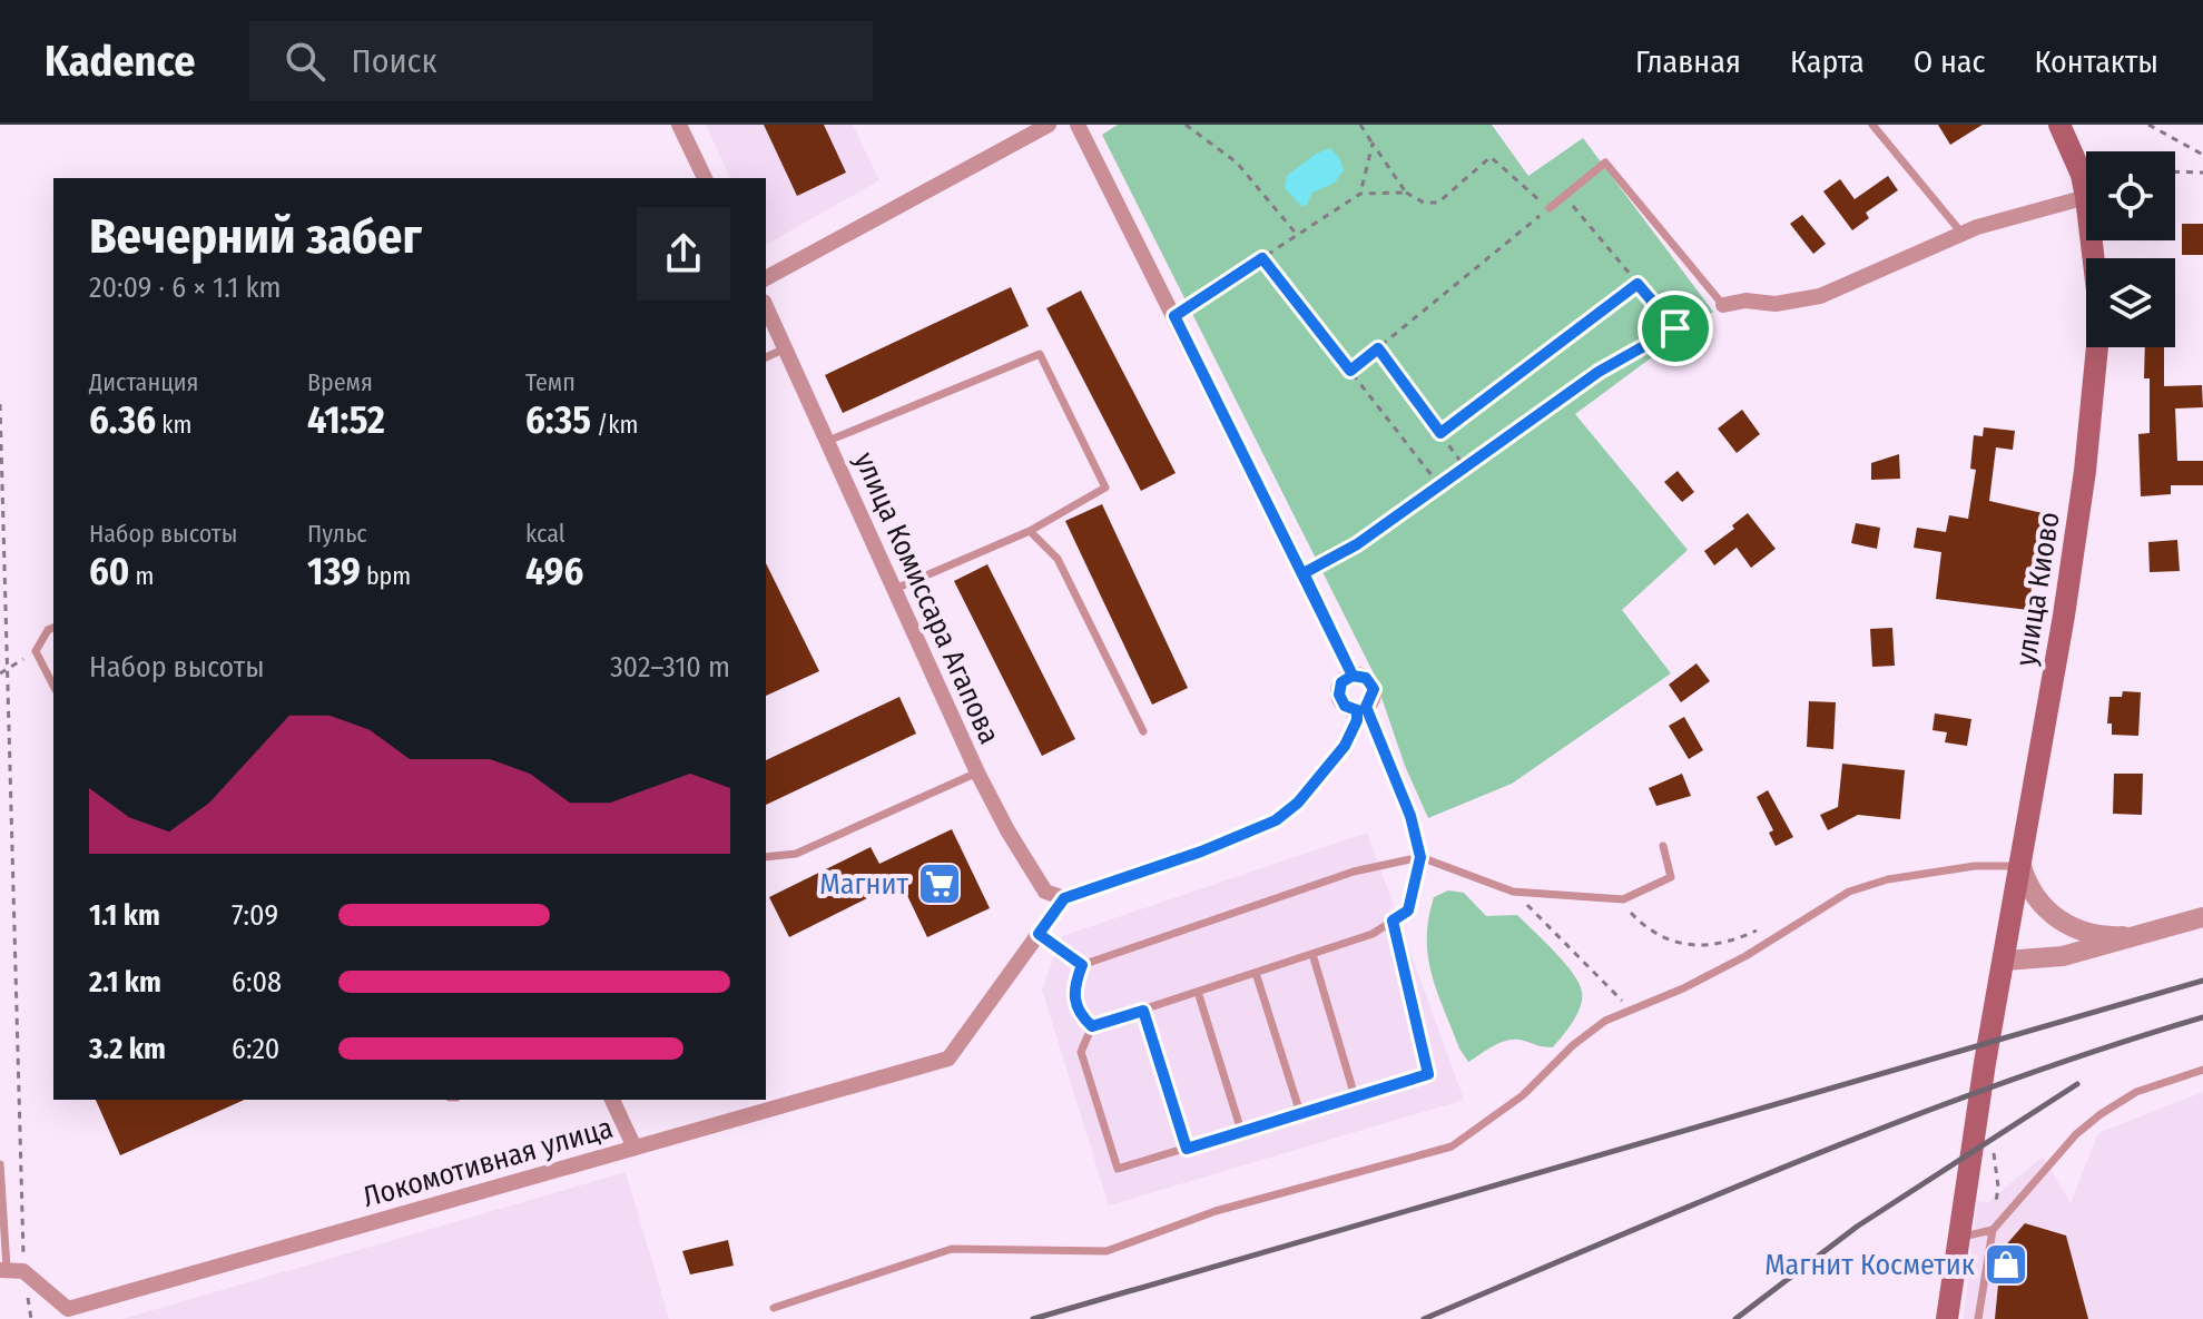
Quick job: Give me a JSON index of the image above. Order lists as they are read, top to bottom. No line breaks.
{"streets":{"main road":["улица Киово"],"street":["улица Комиссара Агапова","Локомотивная улица"]},"crossings":[["улица Комиссара Агапова","Локомотивная улица"]],"places":{"supermarket":["Магнит"],"shop":["Магнит Косметик"]},"page":{"header":"Kadence","search":"Поиск","nav":["Главная","Карта","О нас","Контакты"],"heading":["Вечерний забег","20:09 · 6 × 1.1 km"],"stats":[["Дистанция","6.36 km"],["Время","41:52"],["Темп","6:35 /km"],["Набор высоты","60 m"],["Пульс","139 bpm"],["kcal","496"]],"chart":["Набор высоты","302–310 m"],"list":[{"name":"1.1 km","note":"7:09"},{"name":"2.1 km","note":"6:08"},{"name":"3.2 km","note":"6:20"}]}}
